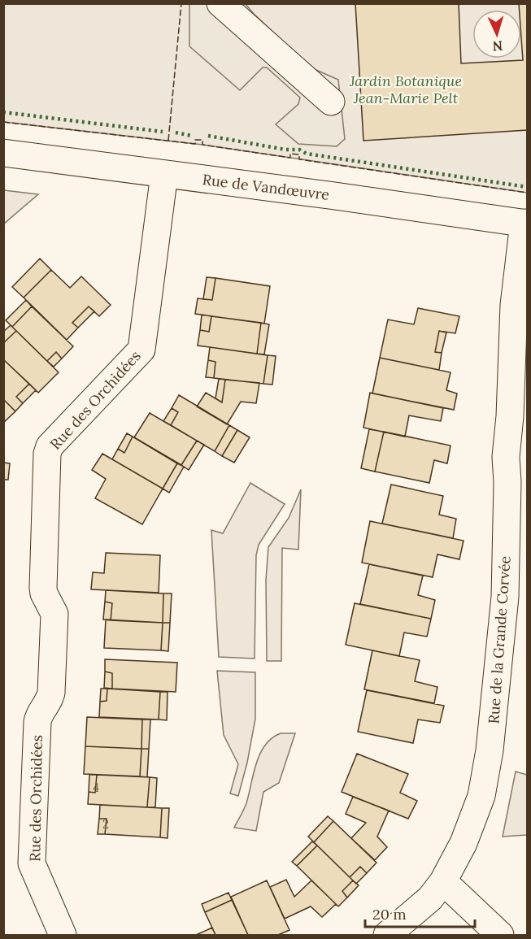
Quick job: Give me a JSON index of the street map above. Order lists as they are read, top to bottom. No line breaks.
{"streets":{"street":["Rue de Vandœuvre","Rue des Orchidées","Rue de la Grande Corvée"]},"crossings":[["Rue de Vandœuvre","Rue des Orchidées"],["Rue de Vandœuvre","Rue de la Grande Corvée"]],"parks":["Jardin Botanique Jean-Marie Pelt"],"house_numbers":["4","2"],"scale_bar":"20 m","north":"bottom"}
